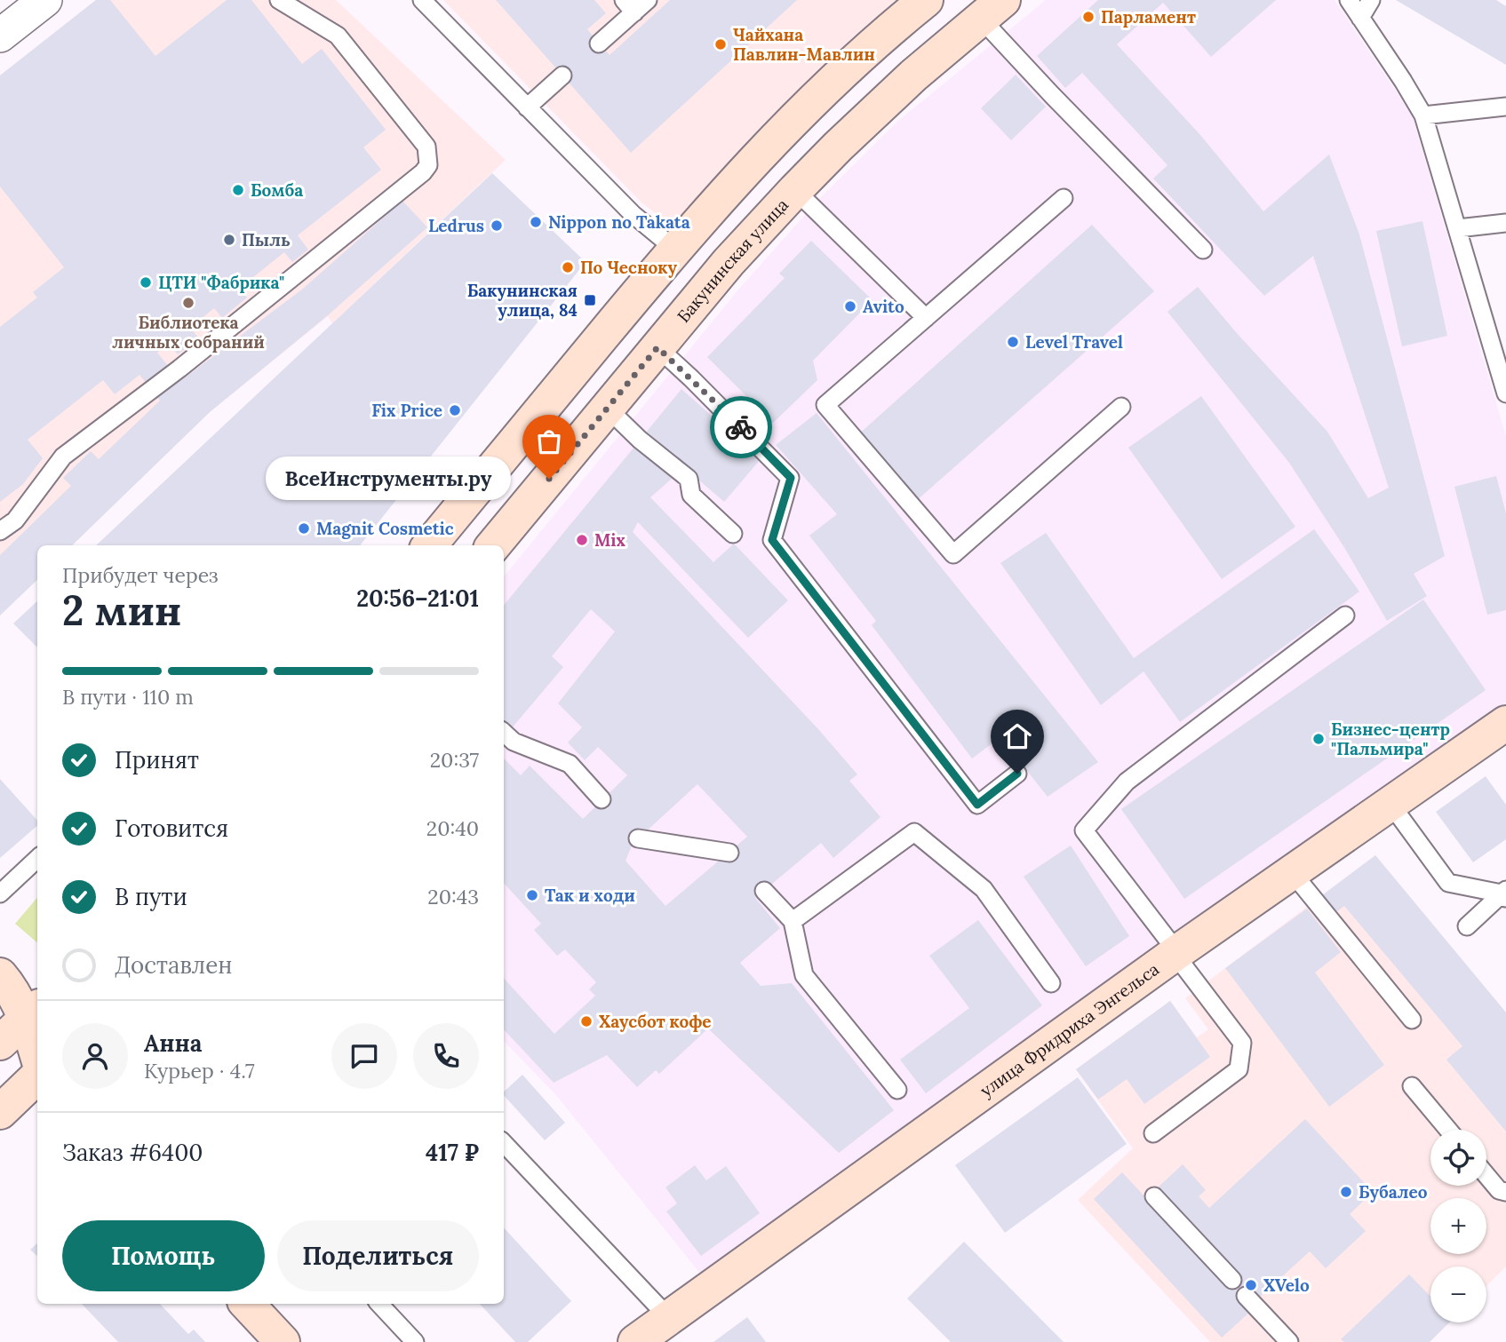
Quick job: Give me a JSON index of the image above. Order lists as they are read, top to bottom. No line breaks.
{"streets":{"main road":["Бакунинская улица","улица Фридриха Энгельса"]},"places":{"other":["Парламент","Чайхана Павлин-Мавлин","Бомба","Nippon no Takata","Ledrus","Пыль","По Чесноку","ЦТИ \"Фабрика\"","Библиотека личных собраний","Avito","Level Travel","Fix Price","ВсеИнструменты.ру","Magnit Cosmetic","Mix","Бизнес-центр \"Пальмира\"","Так и ходи","Хаусбот кофе","Бубалео","XVelo"],"transit":["Бакунинская улица, 84"]},"page":{"bubble":"ВсеИнструменты.ру","heading":["2 мин","Прибудет через","20:56–21:01"],"panel":["Анна","Курьер · 4.7","Заказ #6400","417 ₽"],"bar":"В пути · 110 m","list":[["Принят","20:37"],["Готовится","20:40"],["В пути","20:43"],"Доставлен"],"map_buttons":["+","−"],"buttons":["Помощь","Поделиться"]}}
